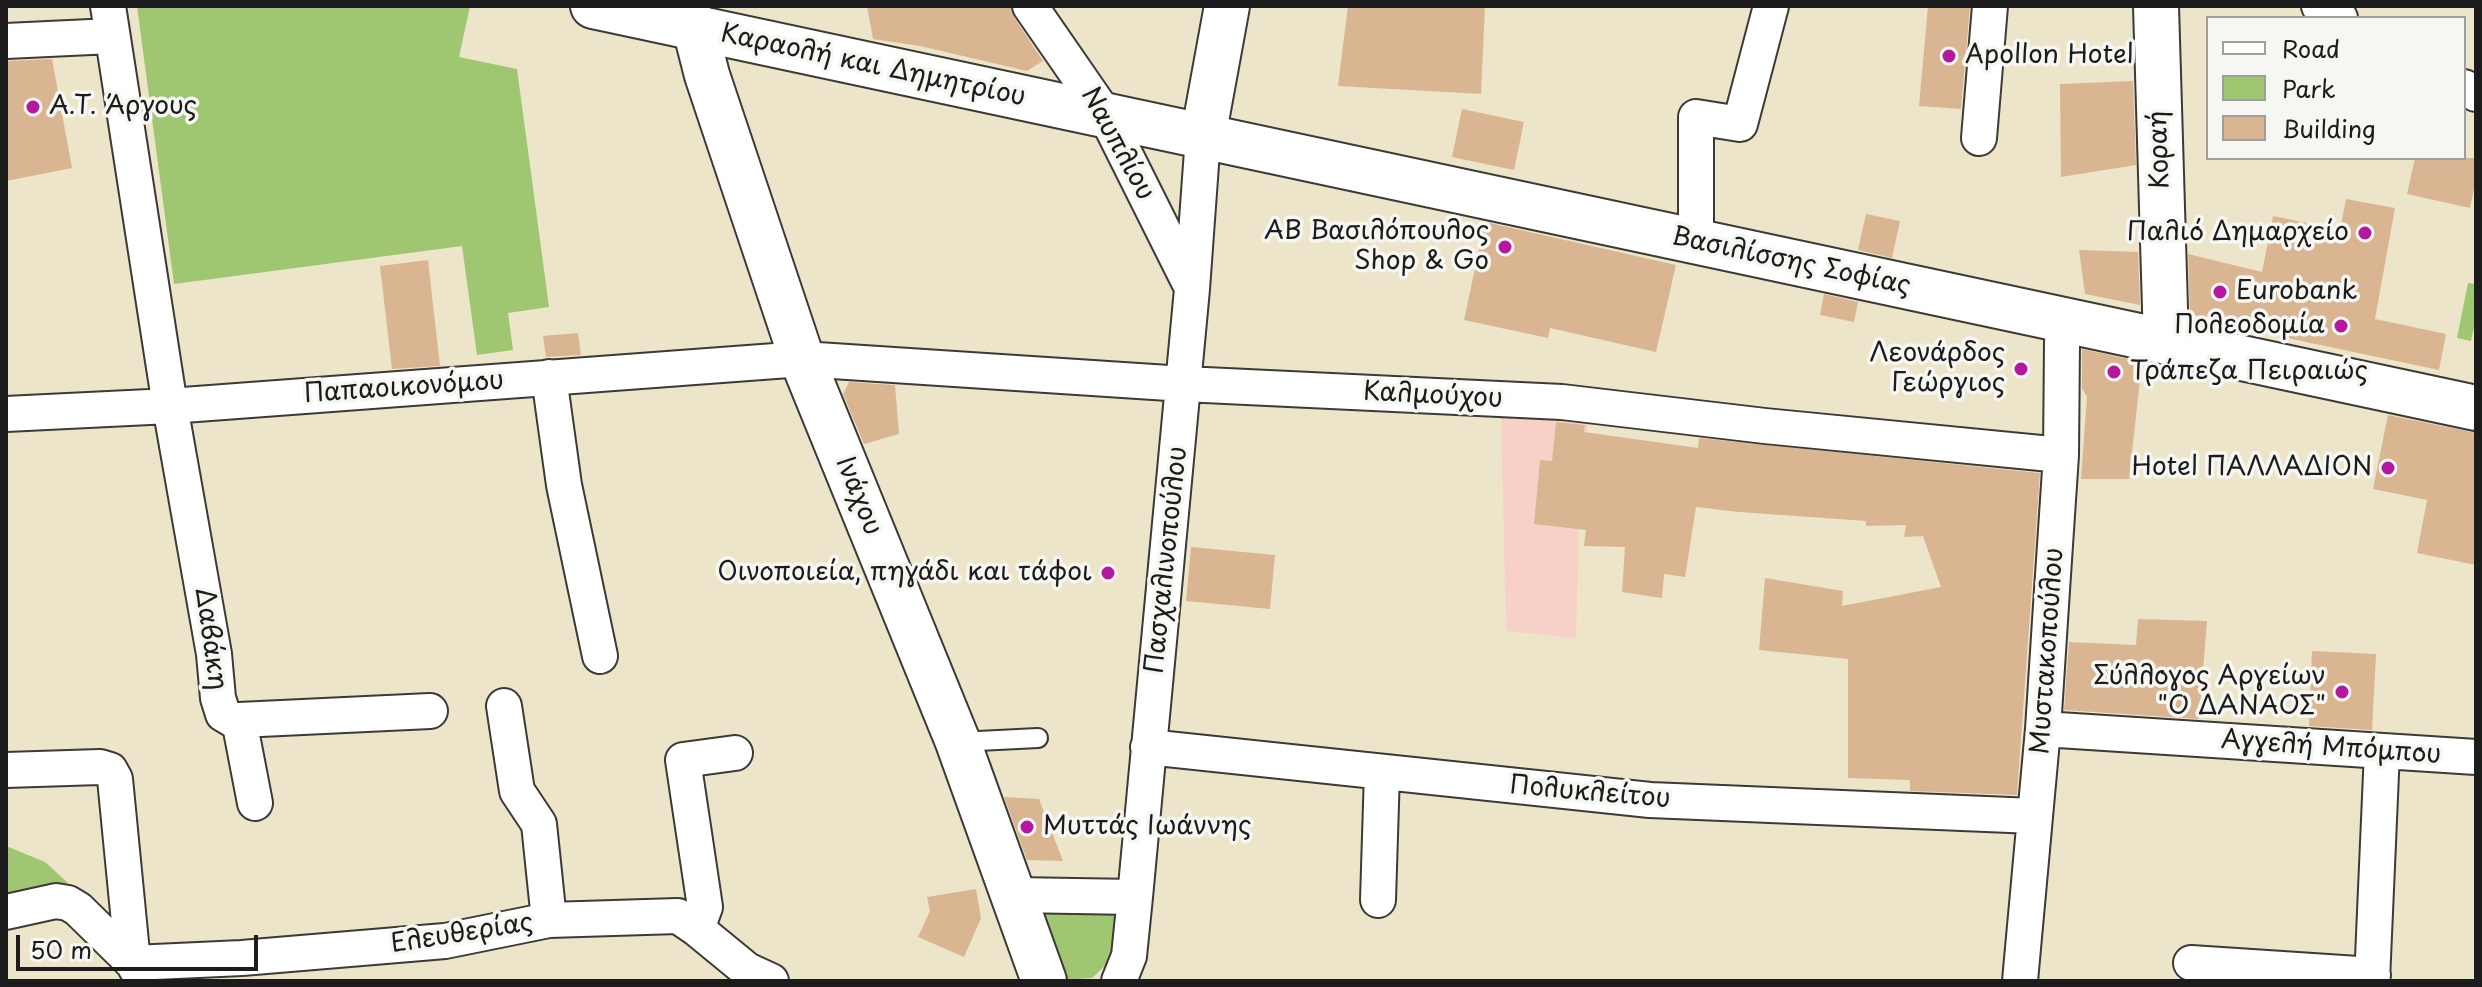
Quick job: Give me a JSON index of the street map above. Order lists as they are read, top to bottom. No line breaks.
{"streets":{"main road":["Καραολή και Δημητρίου","Κοραή","Βασιλίσσης Σοφίας","Ινάχου"],"street":["Ναυπλίου","Παπαοικονόμου","Καλμούχου","Πασχαλινοπούλου","Δαβάκη","Μυστακοπούλου","Αγγελή Μπόμπου","Πολυκλείτου","Ελευθερίας"]},"crossings":[["Καραολή και Δημητρίου","Ναυπλίου"],["Καραολή και Δημητρίου","Βασιλίσσης Σοφίας"],["Καραολή και Δημητρίου","Ινάχου"],["Ναυπλίου","Βασιλίσσης Σοφίας"],["Ναυπλίου","Πασχαλινοπούλου"],["Κοραή","Βασιλίσσης Σοφίας"],["Βασιλίσσης Σοφίας","Πασχαλινοπούλου"],["Βασιλίσσης Σοφίας","Μυστακοπούλου"],["Παπαοικονόμου","Καλμούχου"],["Παπαοικονόμου","Ινάχου"],["Παπαοικονόμου","Δαβάκη"],["Καλμούχου","Ινάχου"],["Καλμούχου","Πασχαλινοπούλου"],["Καλμούχου","Μυστακοπούλου"],["Πασχαλινοπούλου","Πολυκλείτου"],["Μυστακοπούλου","Αγγελή Μπόμπου"],["Μυστακοπούλου","Πολυκλείτου"]],"places":["Apollon Hotel","Α.Τ. Άργους","Παλιό Δημαρχείο","ΑΒ Βασιλόπουλος Shop & Go","Eurobank","Πολεοδομία","Λεονάρδος Γεώργιος","Τράπεζα Πειραιώς","Hotel ΠΑΛΛΑΔΙΟΝ","Οινοποιεία, πηγάδι και τάφοι","Σύλλογος Αργείων \"Ο ΔΑΝΑΟΣ\"","Μυττάς Ιωάννης"],"legend":["Road","Park","Building"],"scale_bar":"50 m"}
